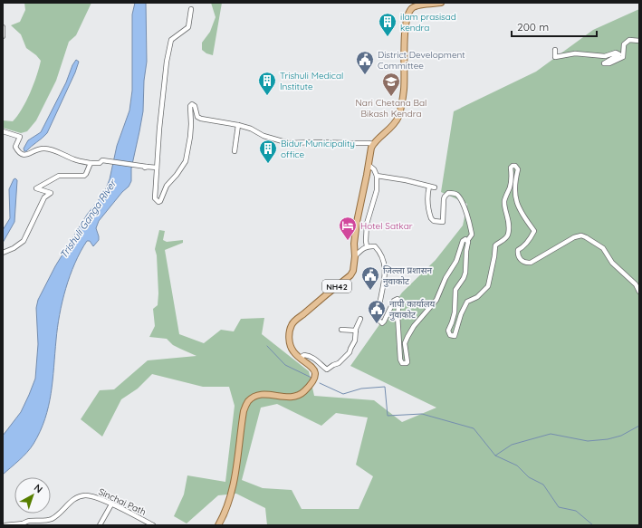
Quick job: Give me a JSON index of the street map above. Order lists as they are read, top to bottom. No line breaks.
{"streets":{"main road":["NH42"],"street":["Sinchai Path"]},"water":["Trishuli Ganga River"],"places":{"building":["ilam prasisad kendra","Trishuli Medical Institute","Bidur Municipality office"],"public building":["District Development Committee","जिल्ला प्रशासन नुवाकोट","नापी कार्यालय नुवाकोट"],"school or university":["Nari Chetana Bal Bikash Kendra"],"hotel":["Hotel Satkar"]},"scale_bar":"200 m","north":"top right"}
